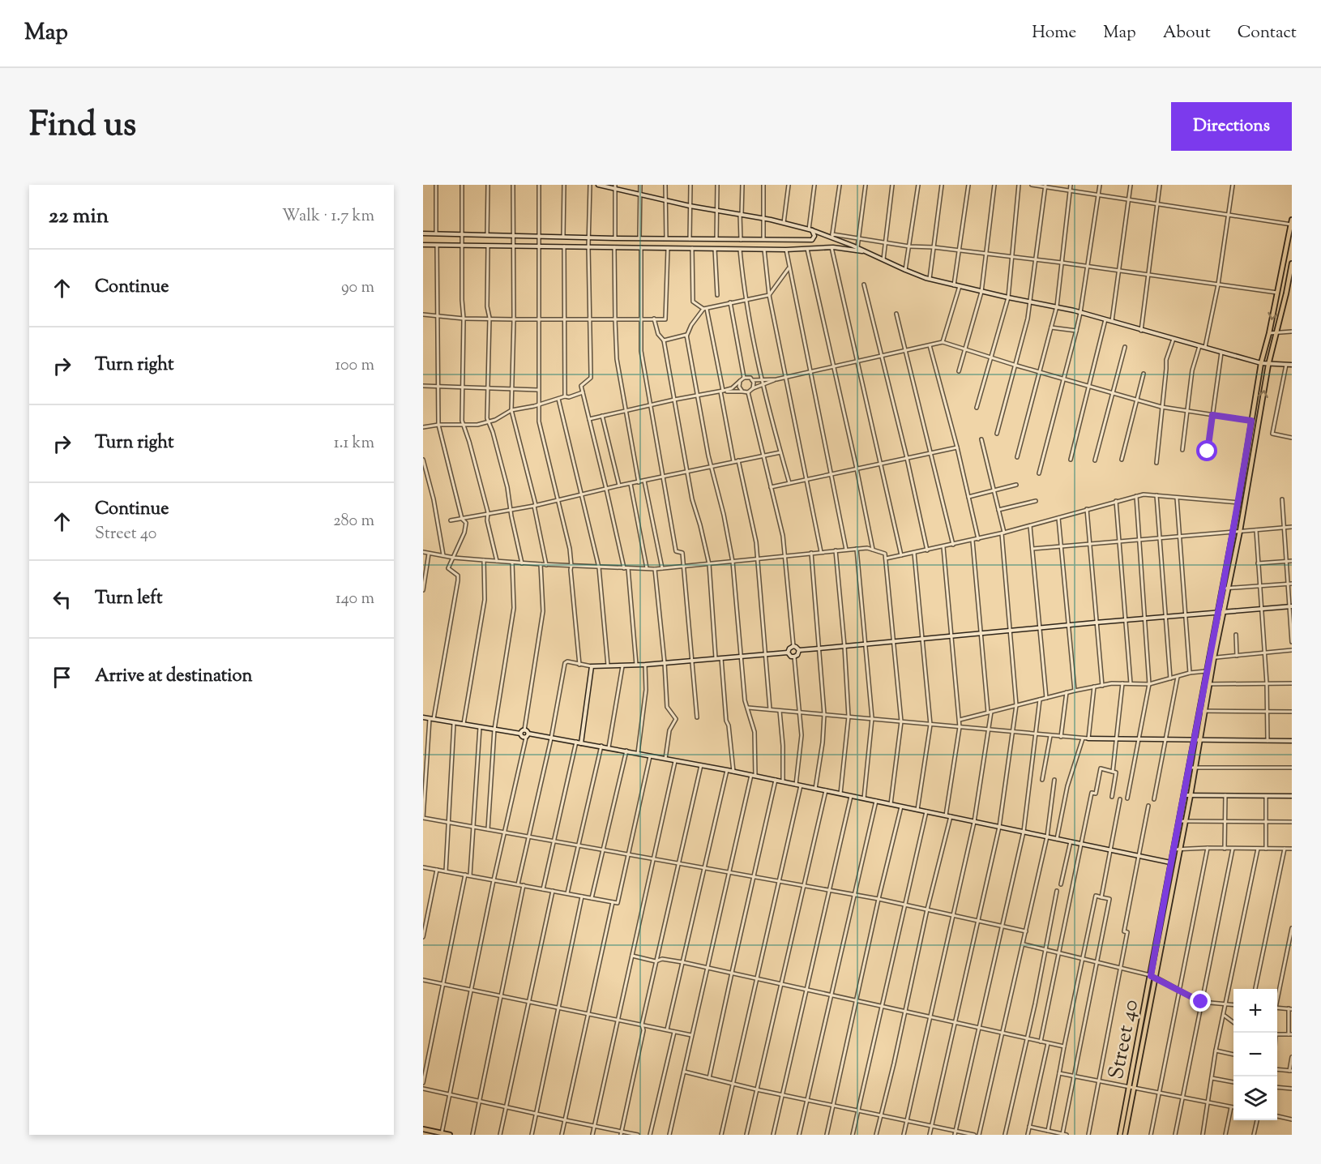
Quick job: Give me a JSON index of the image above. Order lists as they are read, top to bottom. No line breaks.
{"streets":{"main road":["Street 40"]},"page":{"header":"Map","nav":["Home","Map","About","Contact"],"title":"Find us","buttons":"Directions","heading":["22 min","Walk · 1.7 km"],"list":[["Continue","90 m"],["Turn right","100 m"],["Turn right","1.1 km"],["Continue","Street 40","280 m"],["Turn left","140 m"],"Arrive at destination"],"map_buttons":["+","−"]}}
